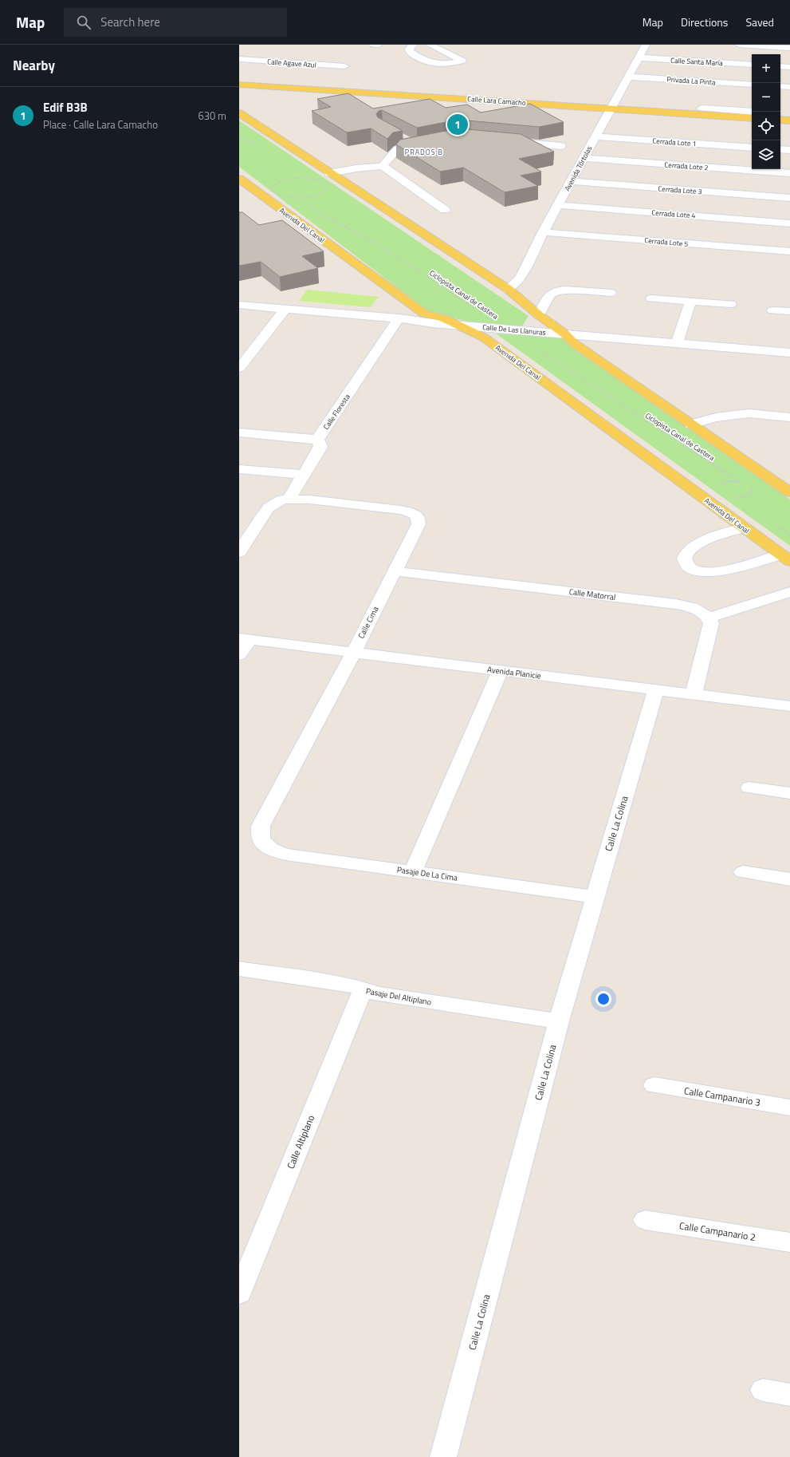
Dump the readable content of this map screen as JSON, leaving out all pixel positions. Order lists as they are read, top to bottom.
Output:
{
  "streets": {
    "main road": ["Calle Lara Camacho", "Avenida Del Canal"],
    "street": [
      "Calle Santa María",
      "Calle Agave Azul",
      "Privada La Pinta",
      "Cerrada Lote 1",
      "Cerrada Lote 2",
      "Avenida Tórtolas",
      "Cerrada Lote 3",
      "Cerrada Lote 4",
      "Cerrada Lote 5",
      "Calle De Las Llanuras",
      "Calle Floresta",
      "Calle Matorral",
      "Calle Cima",
      "Avenida Planicie",
      "Calle La Colina",
      "Pasaje De La Cima",
      "Pasaje Del Altiplano",
      "Calle Campanario 3",
      "Calle Altiplano",
      "Calle Campanario 2"
    ],
    "path": ["Ciclopista Canal de Castera"]
  },
  "crossings": [
    ["Calle Santa María", "Avenida Tórtolas"],
    ["Privada La Pinta", "Avenida Tórtolas"],
    ["Calle Lara Camacho", "Avenida Tórtolas"],
    ["Cerrada Lote 1", "Avenida Tórtolas"],
    ["Cerrada Lote 2", "Avenida Tórtolas"],
    ["Avenida Tórtolas", "Cerrada Lote 3"],
    ["Avenida Tórtolas", "Cerrada Lote 4"],
    ["Avenida Tórtolas", "Cerrada Lote 5"],
    ["Avenida Del Canal", "Calle De Las Llanuras"],
    ["Ciclopista Canal de Castera", "Calle De Las Llanuras"],
    ["Calle De Las Llanuras", "Calle Floresta"],
    ["Calle Matorral", "Calle Cima"],
    ["Calle Cima", "Avenida Planicie"],
    ["Calle Cima", "Pasaje De La Cima"],
    ["Avenida Planicie", "Calle La Colina"],
    ["Calle La Colina", "Pasaje De La Cima"],
    ["Calle La Colina", "Pasaje Del Altiplano"],
    ["Pasaje Del Altiplano", "Calle Altiplano"]
  ],
  "districts": ["PRADOS B"],
  "page": {
    "header": "Map",
    "search": "Search here",
    "nav": ["Map", "Directions", "Saved"],
    "heading": "Nearby",
    "map_buttons": ["+", "−"],
    "list": [
      {
        "mark": "1",
        "name": "Edif B3B",
        "note": "Place · Calle Lara Camacho",
        "value": "630 m"
      }
    ],
    "pins": "1"
  }
}
